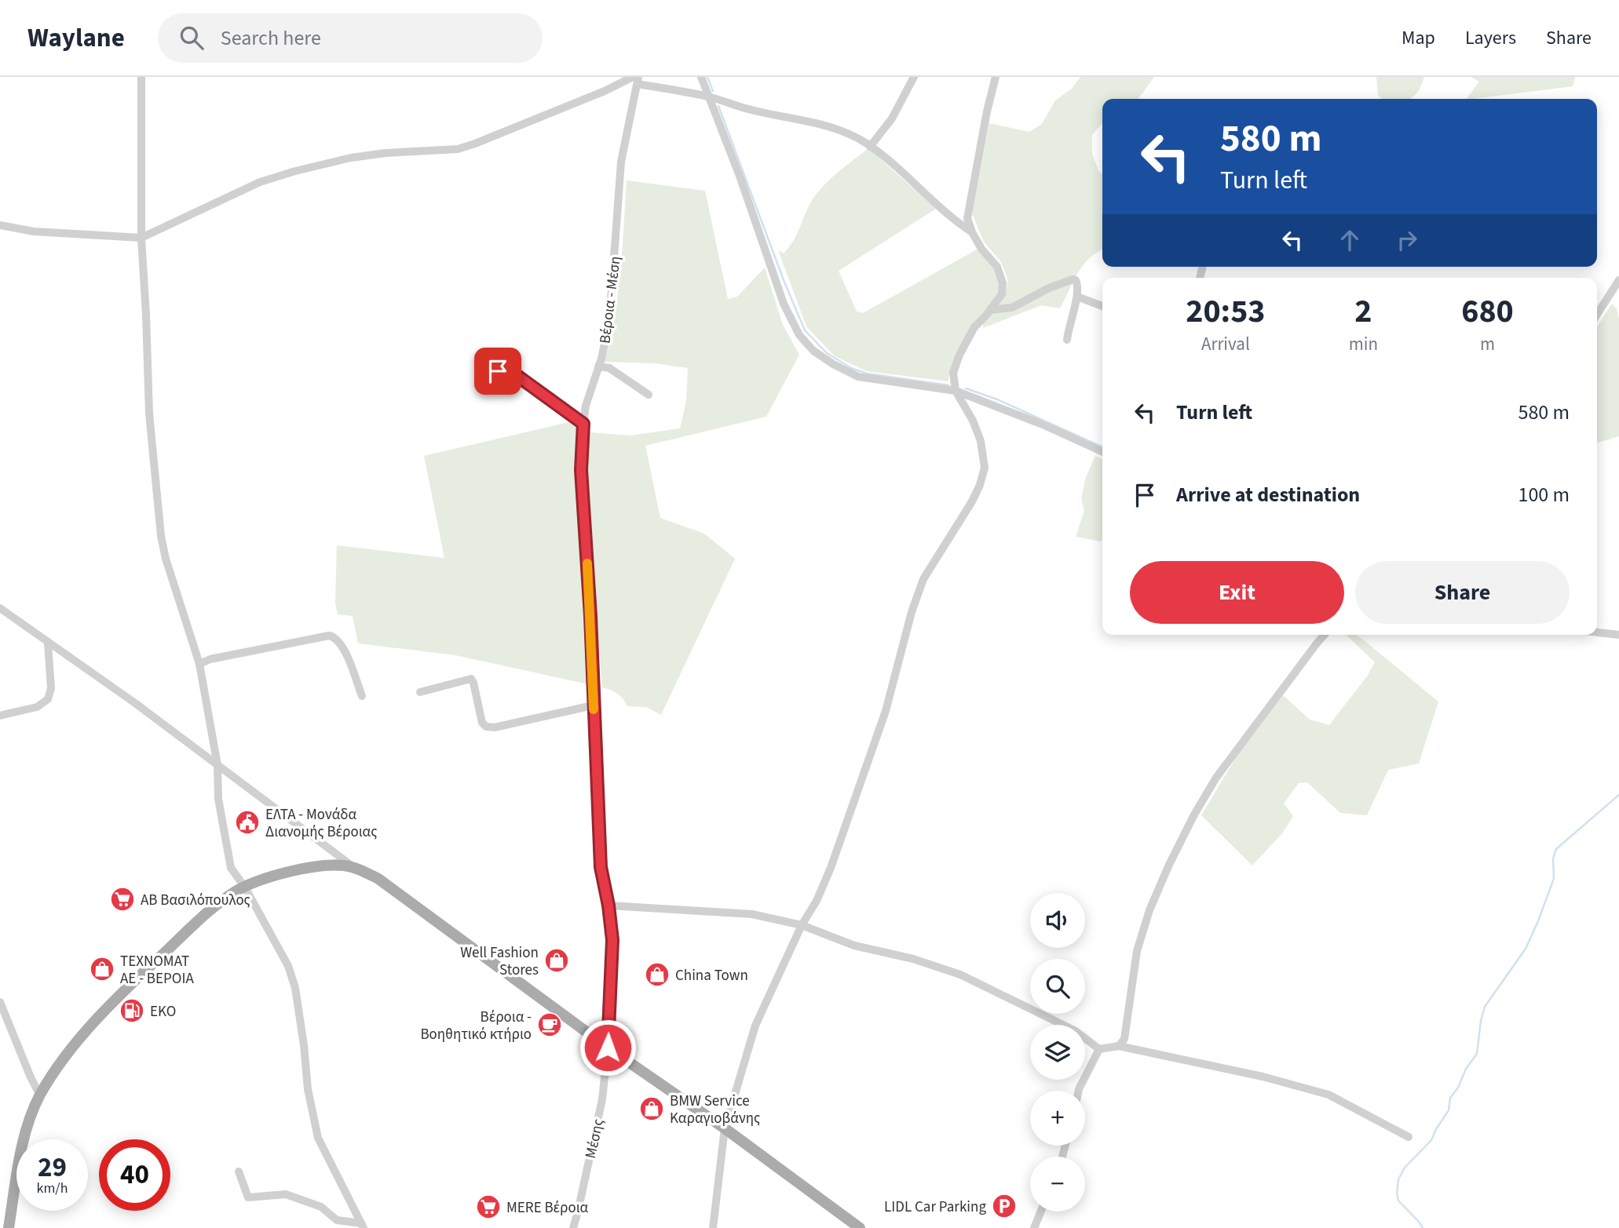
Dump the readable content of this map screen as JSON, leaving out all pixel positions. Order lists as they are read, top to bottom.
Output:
{
  "streets": {
    "street": ["Βέροια - Μέση", "Μέσης"]
  },
  "crossings": [
    ["Βέροια - Μέση", "Μέσης"]
  ],
  "places": {
    "public building": ["ΕΛΤΑ - Μονάδα Διανομής Βέροιας"],
    "supermarket": ["ΑΒ Βασιλόπουλος", "MERE Βέροια"],
    "shop": [
      "Well Fashion Stores",
      "ΤΕΧΝΟΜΑΤ ΑΕ - ΒΕΡΟΙΑ",
      "China Town",
      "BMW Service Καραγιοβάνης"
    ],
    "fuel station": ["EKO"],
    "cafe": ["Βέροια - Βοηθητικό κτήριο"],
    "parking": ["LIDL Car Parking"]
  },
  "page": {
    "header": "Waylane",
    "search": "Search here",
    "nav": ["Map", "Layers", "Share"],
    "turn": ["580 m", "Turn left"],
    "eta": [
      "20:53",
      "Arrival",
      "2",
      "min",
      "680",
      "m"
    ],
    "list": [
      {
        "name": "Turn left",
        "value": "580 m"
      },
      {
        "name": "Arrive at destination",
        "value": "100 m"
      }
    ],
    "buttons": ["Exit", "Share"],
    "map_buttons": ["+", "−"],
    "speed": "29 km/h",
    "limit": "40"
  }
}
